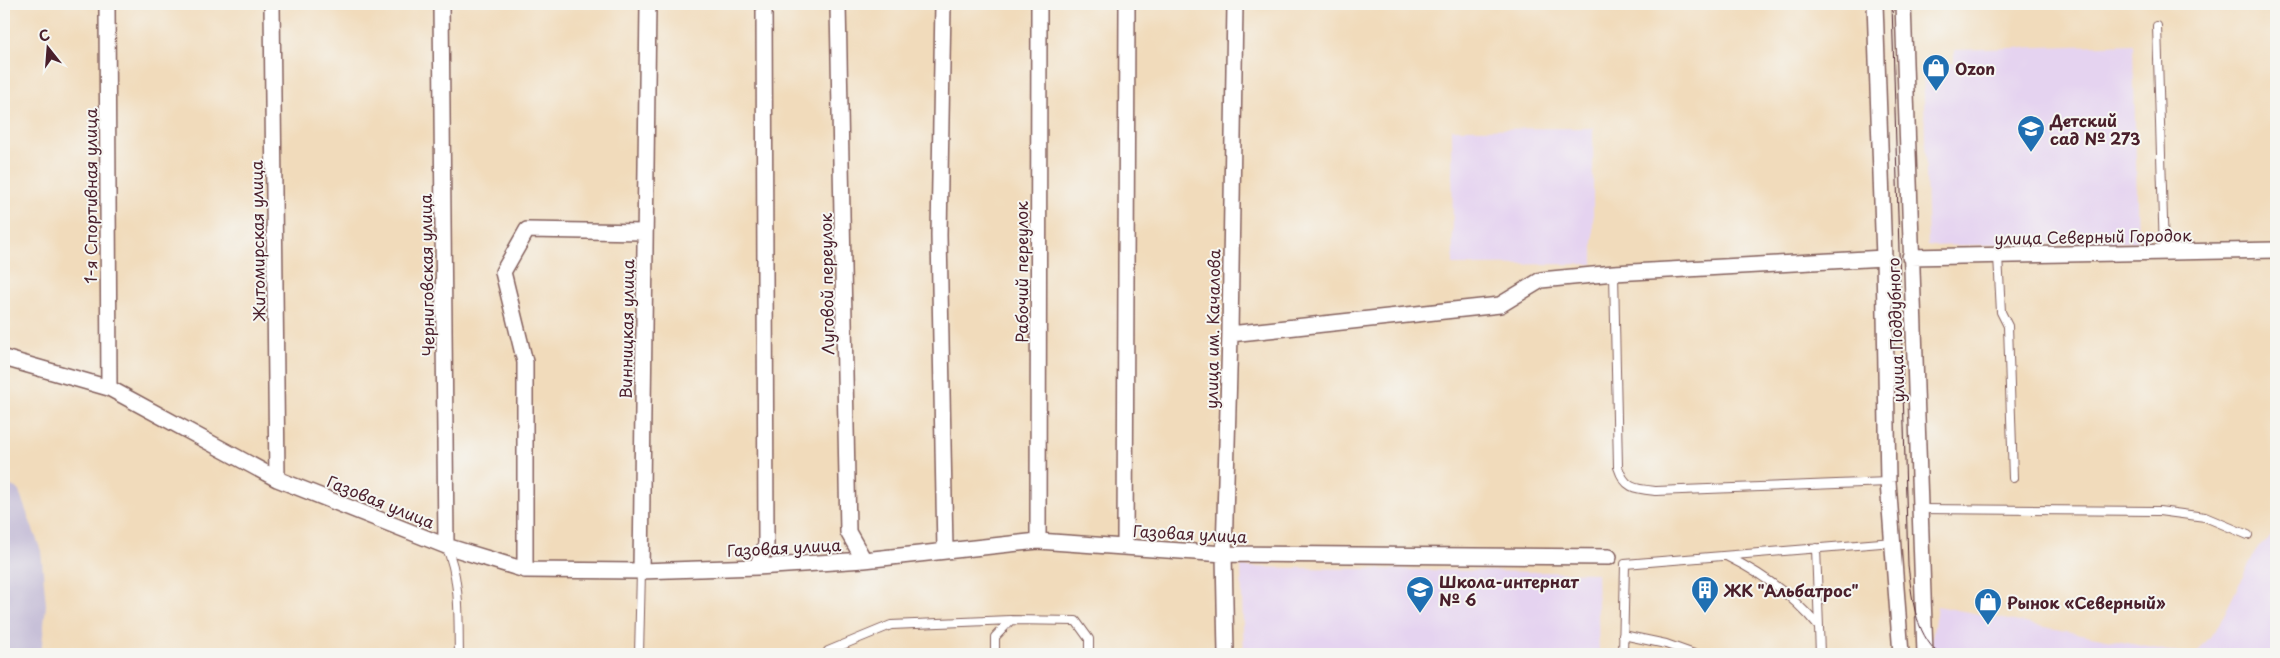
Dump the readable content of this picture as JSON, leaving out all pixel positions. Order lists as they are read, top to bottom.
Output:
{
  "streets": {
    "street": [
      "1-я Спортивная улица",
      "улица Северный Городок",
      "Житомирская улица",
      "Рабочий переулок",
      "Черниговская улица",
      "Луговой переулок",
      "Винницкая улица",
      "улица им. Качалова",
      "улица Поддубного",
      "Газовая улица"
    ]
  },
  "crossings": [
    ["1-я Спортивная улица", "Газовая улица"],
    ["улица Северный Городок", "улица Поддубного"],
    ["Житомирская улица", "Газовая улица"],
    ["Рабочий переулок", "Газовая улица"],
    ["Черниговская улица", "Газовая улица"],
    ["Луговой переулок", "Газовая улица"],
    ["Винницкая улица", "Газовая улица"],
    ["улица им. Качалова", "Газовая улица"]
  ],
  "places": {
    "shop": ["Ozon", "Рынок «Северный»"],
    "school or university": ["Детский сад № 273", "Школа-интернат № 6"],
    "building": ["ЖК \"Альбатрос\""]
  },
  "north": "top"
}
